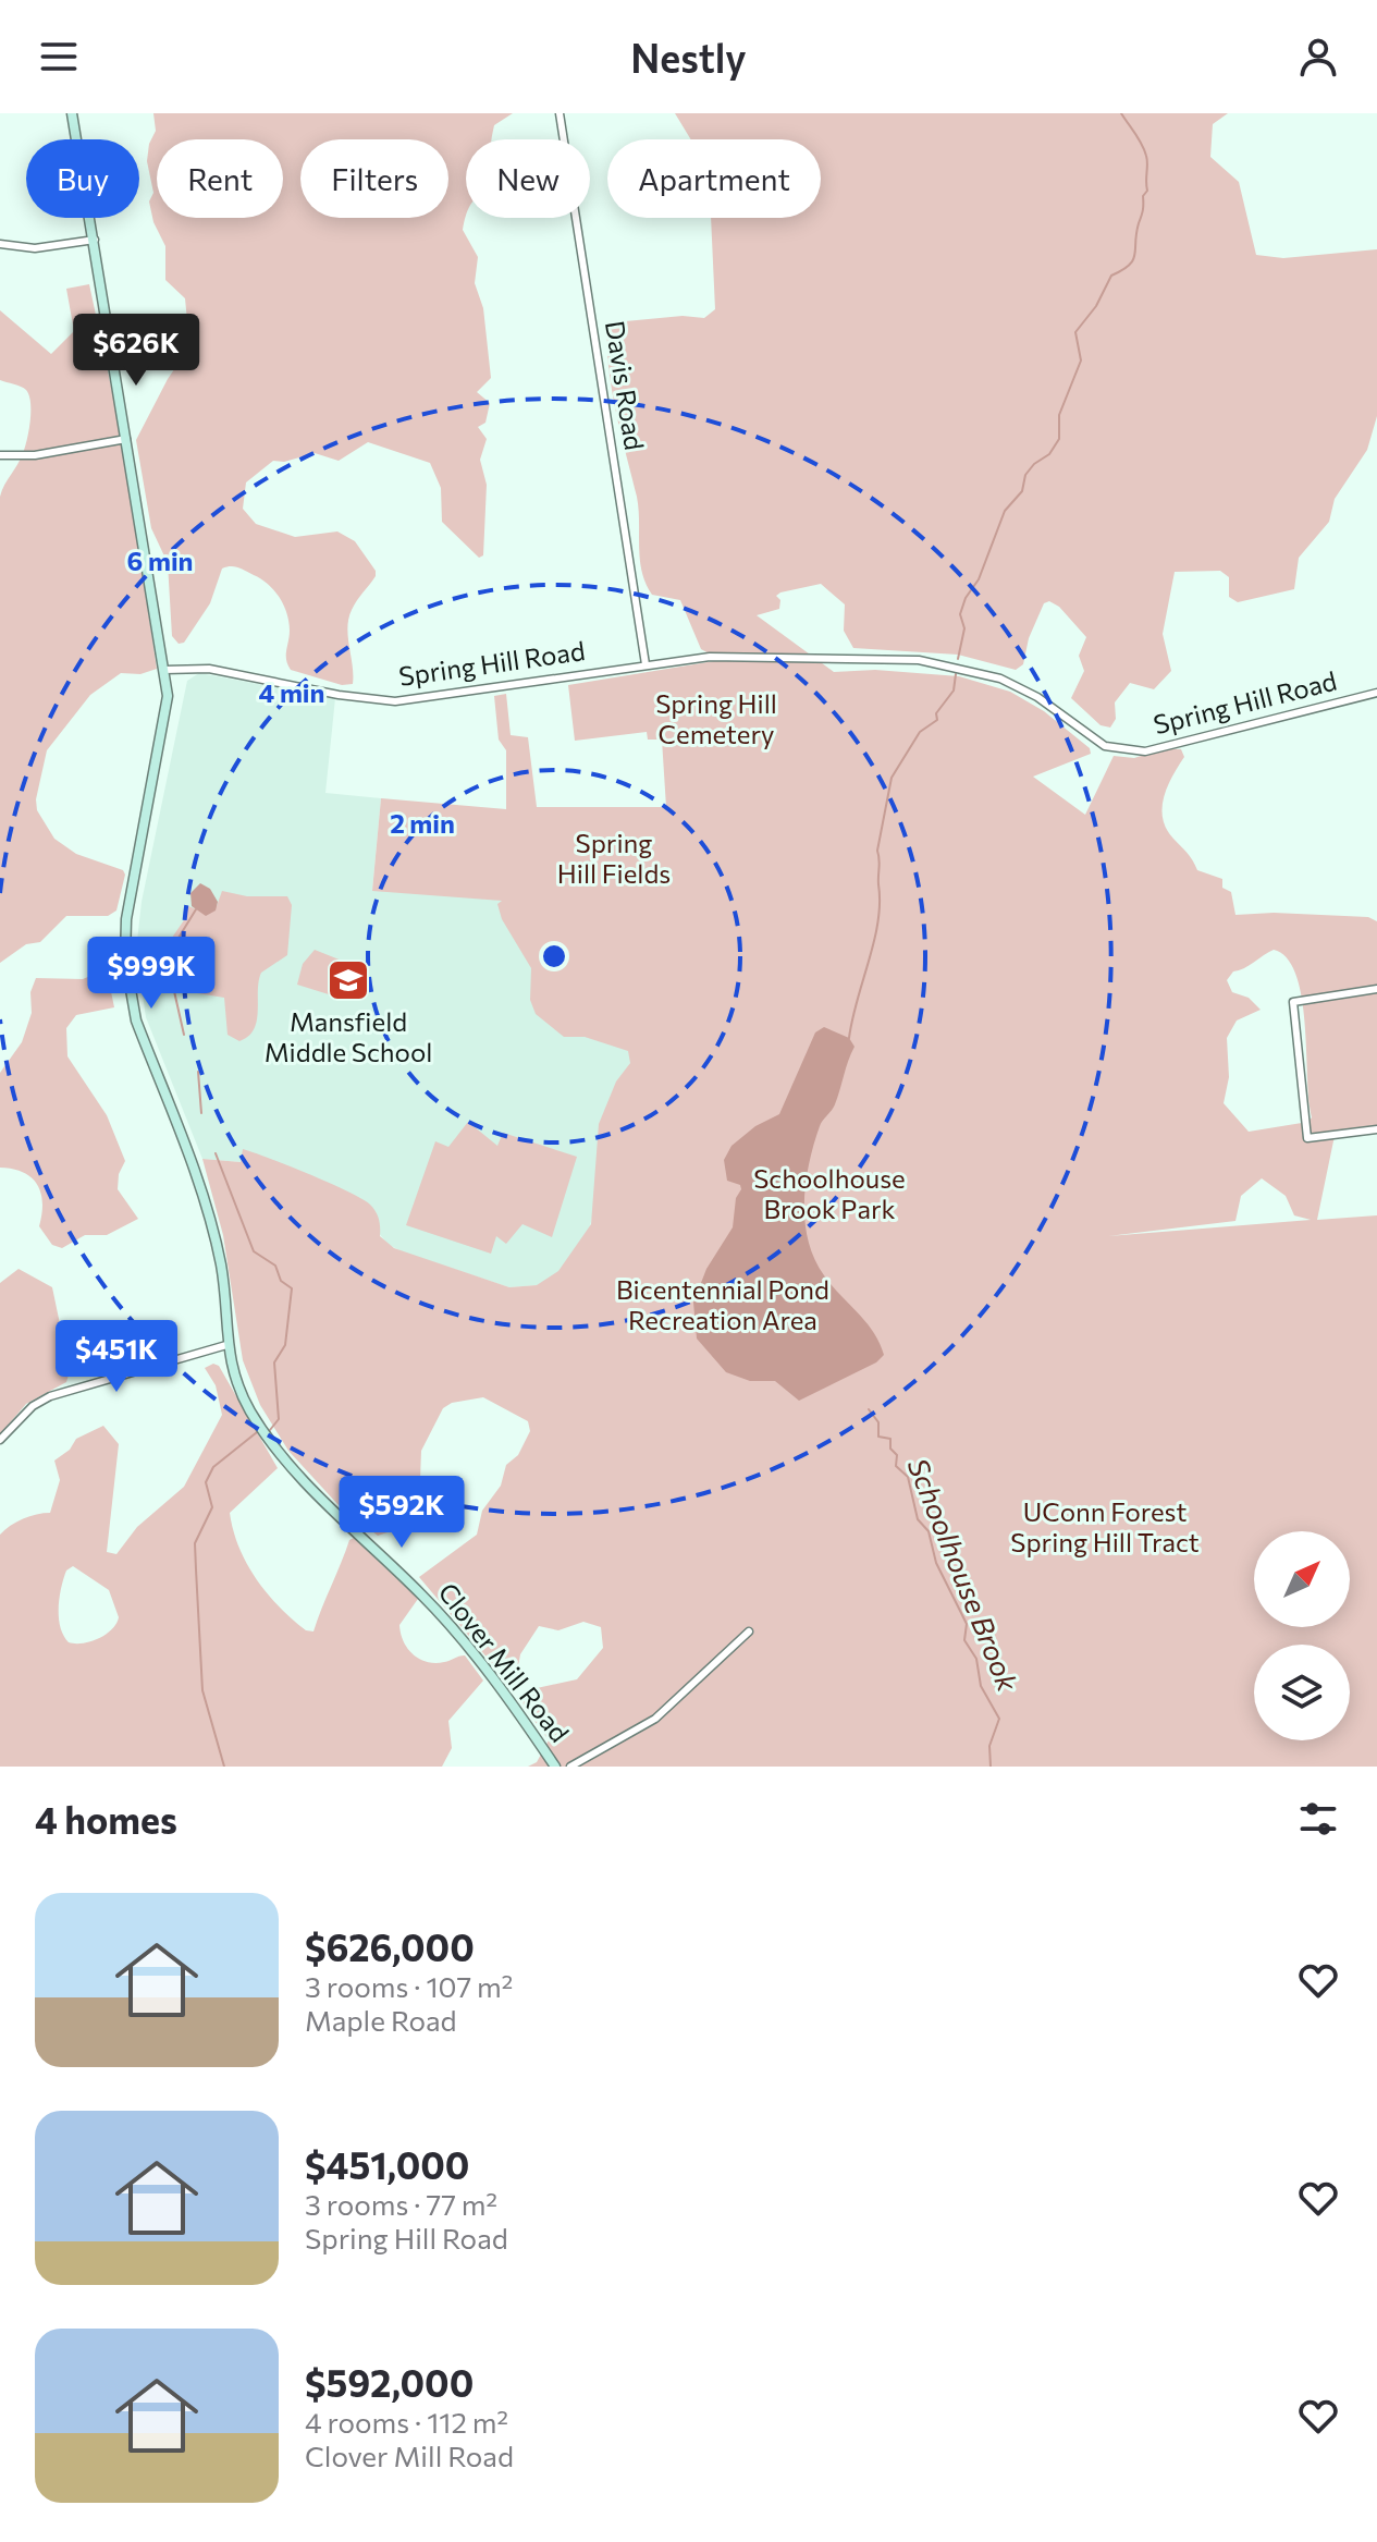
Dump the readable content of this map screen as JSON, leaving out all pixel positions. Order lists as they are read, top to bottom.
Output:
{
  "streets": {
    "street": ["Davis Road", "Spring Hill Road", "Clover Mill Road"]
  },
  "crossings": [
    ["Davis Road", "Spring Hill Road"]
  ],
  "water": ["Schoolhouse Brook"],
  "parks": [
    "Spring Hill Cemetery",
    "Spring Hill Fields",
    "Schoolhouse Brook Park",
    "Bicentennial Pond Recreation Area",
    "UConn Forest Spring Hill Tract"
  ],
  "places": {
    "school or university": ["Mansfield Middle School"]
  },
  "north": "top right",
  "page": {
    "header": "Nestly",
    "chip": [
      "Buy",
      "Rent",
      "Filters",
      "New",
      "Apartment"
    ],
    "price": [
      "$626K",
      "$999K",
      "$451K",
      "$592K"
    ],
    "heading": "4 homes",
    "list": [
      {
        "name": "$626,000",
        "note": "3 rooms · 107 m² · Maple Road"
      },
      {
        "name": "$451,000",
        "note": "3 rooms · 77 m² · Spring Hill Road"
      },
      {
        "name": "$592,000",
        "note": "4 rooms · 112 m² · Clover Mill Road"
      }
    ]
  },
  "rings": ["6 min", "4 min", "2 min"]
}
